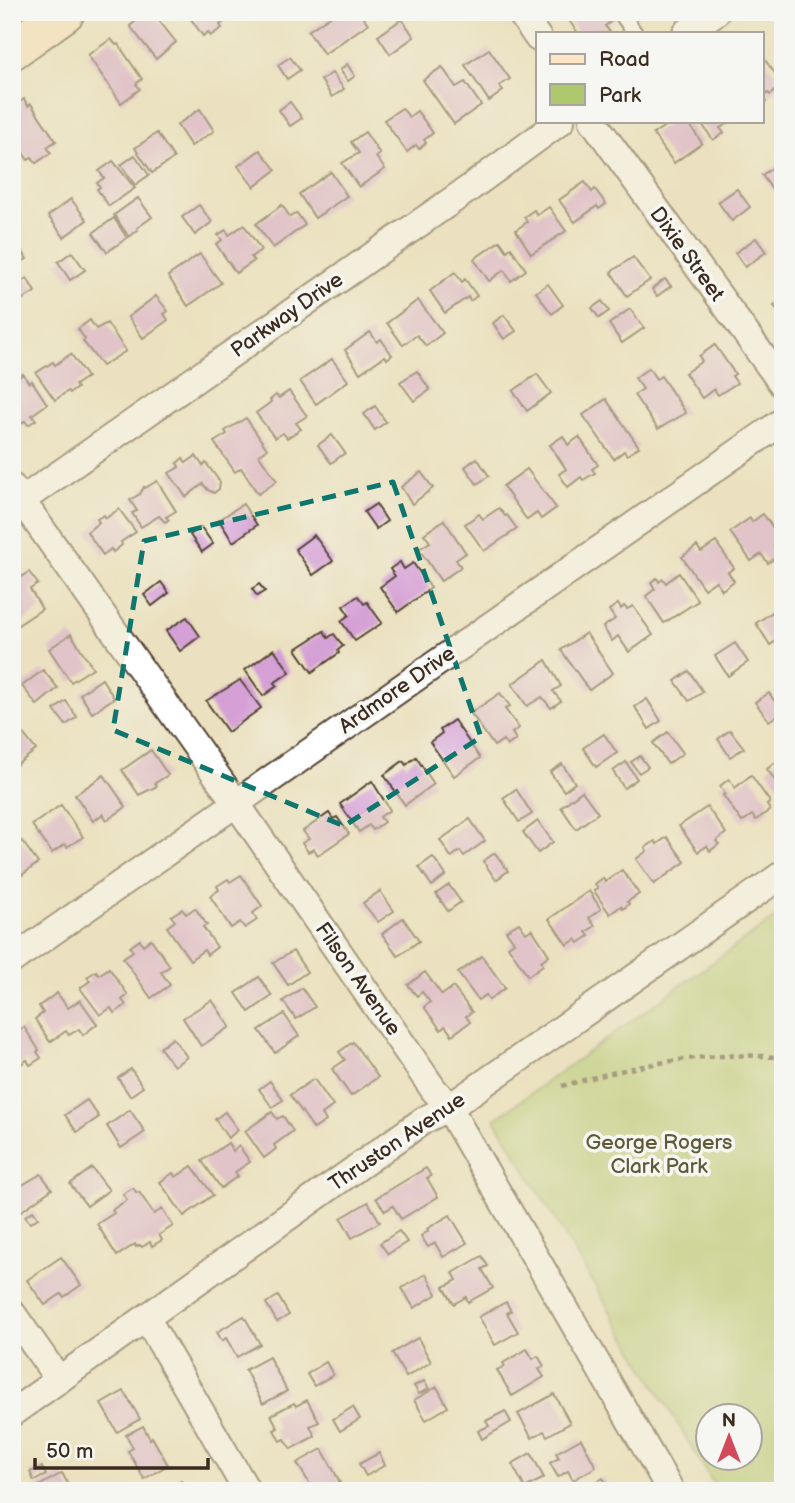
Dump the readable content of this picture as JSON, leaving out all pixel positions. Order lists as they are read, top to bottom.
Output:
{
  "streets": {
    "street": [
      "Dixie Street",
      "Parkway Drive",
      "Ardmore Drive",
      "Filson Avenue",
      "Thruston Avenue"
    ]
  },
  "crossings": [
    ["Parkway Drive", "Filson Avenue"],
    ["Ardmore Drive", "Filson Avenue"],
    ["Filson Avenue", "Thruston Avenue"]
  ],
  "parks": ["George Rogers Clark Park"],
  "legend": ["Road", "Park"],
  "scale_bar": "50 m",
  "north": "top"
}
